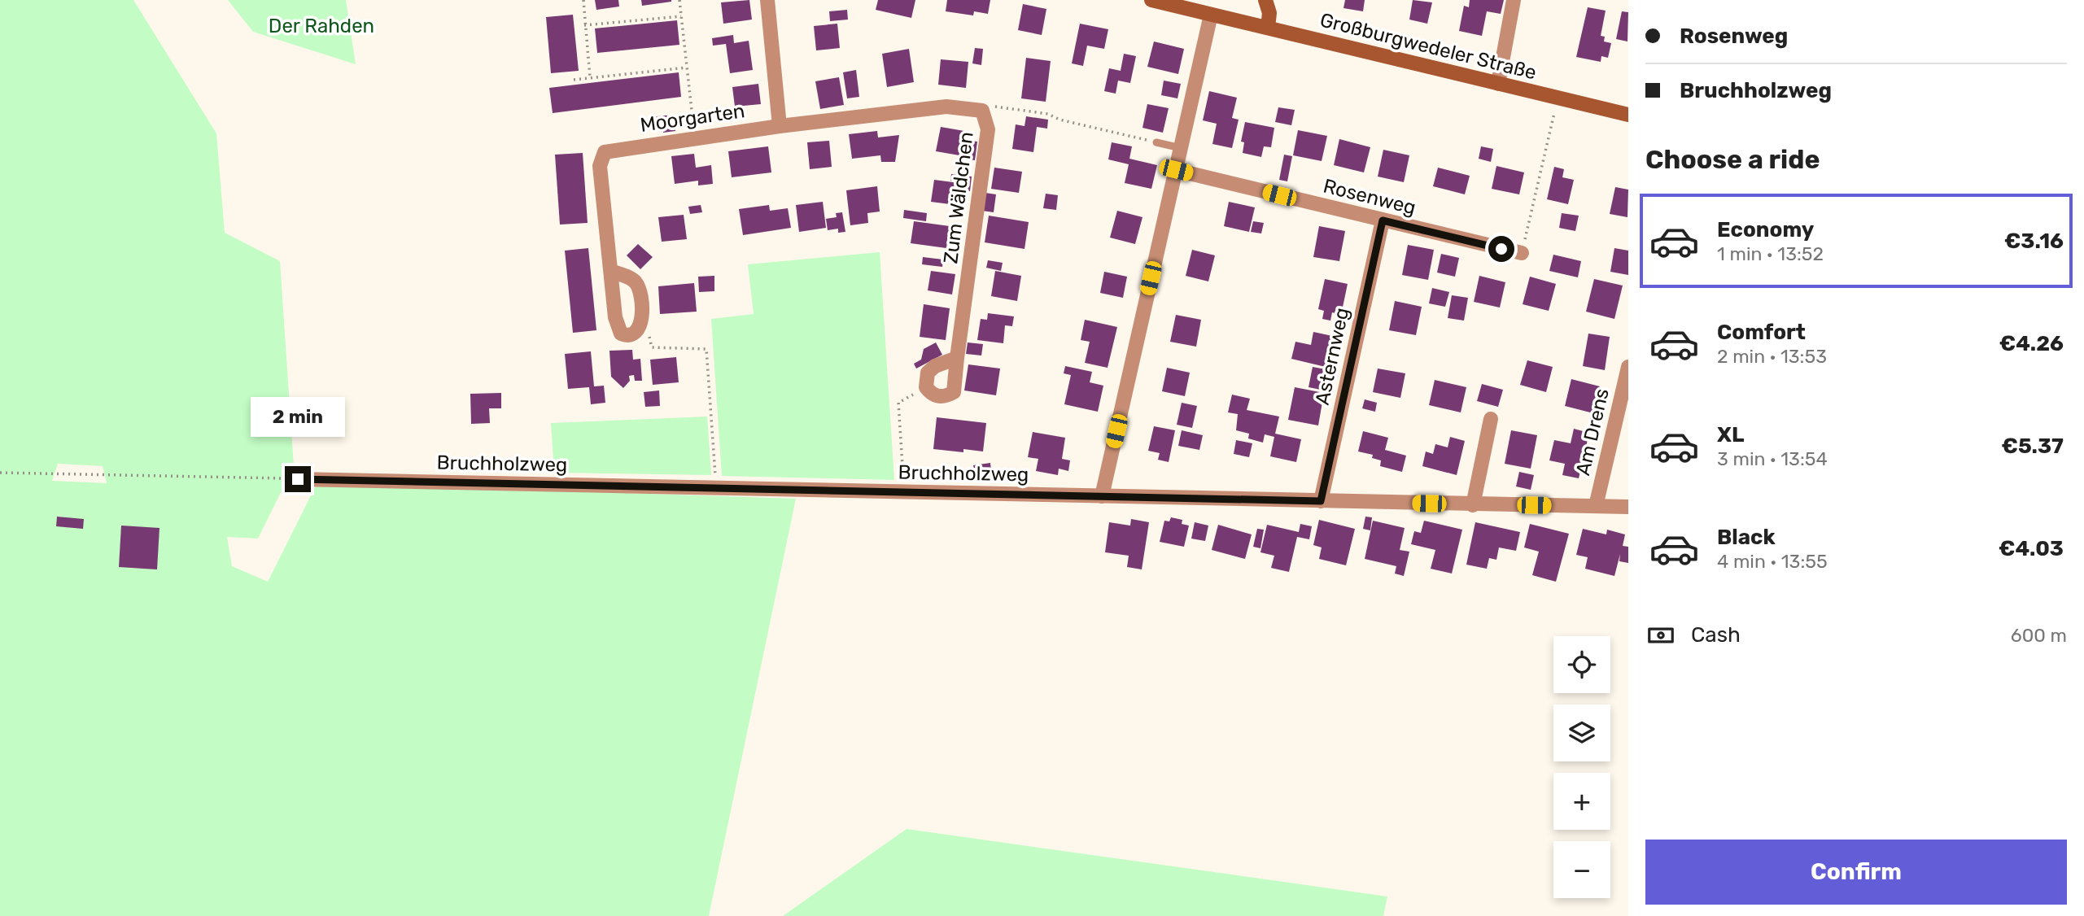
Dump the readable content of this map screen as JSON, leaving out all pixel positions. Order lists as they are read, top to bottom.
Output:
{
  "streets": {
    "street": [
      "Großburgwedeler Straße",
      "Moorgarten",
      "Rosenweg",
      "Zum Wäldchen",
      "Asternweg",
      "Am Drens",
      "Bruchholzweg"
    ]
  },
  "crossings": [
    ["Moorgarten", "Zum Wäldchen"],
    ["Rosenweg", "Asternweg"],
    ["Asternweg", "Bruchholzweg"],
    ["Am Drens", "Bruchholzweg"]
  ],
  "parks": ["Der Rahden"],
  "page": {
    "banner": ["Rosenweg", "Bruchholzweg"],
    "heading": "Choose a ride",
    "list": [
      {
        "name": "Economy",
        "note": "1 min · 13:52",
        "value": "€3.16"
      },
      {
        "name": "Comfort",
        "note": "2 min · 13:53",
        "value": "€4.26"
      },
      {
        "name": "XL",
        "note": "3 min · 13:54",
        "value": "€5.37"
      },
      {
        "name": "Black",
        "note": "4 min · 13:55",
        "value": "€4.03"
      }
    ],
    "bubble": "2 min",
    "pay": ["Cash", "600 m"],
    "map_buttons": ["+", "−"],
    "buttons": "Confirm"
  }
}
